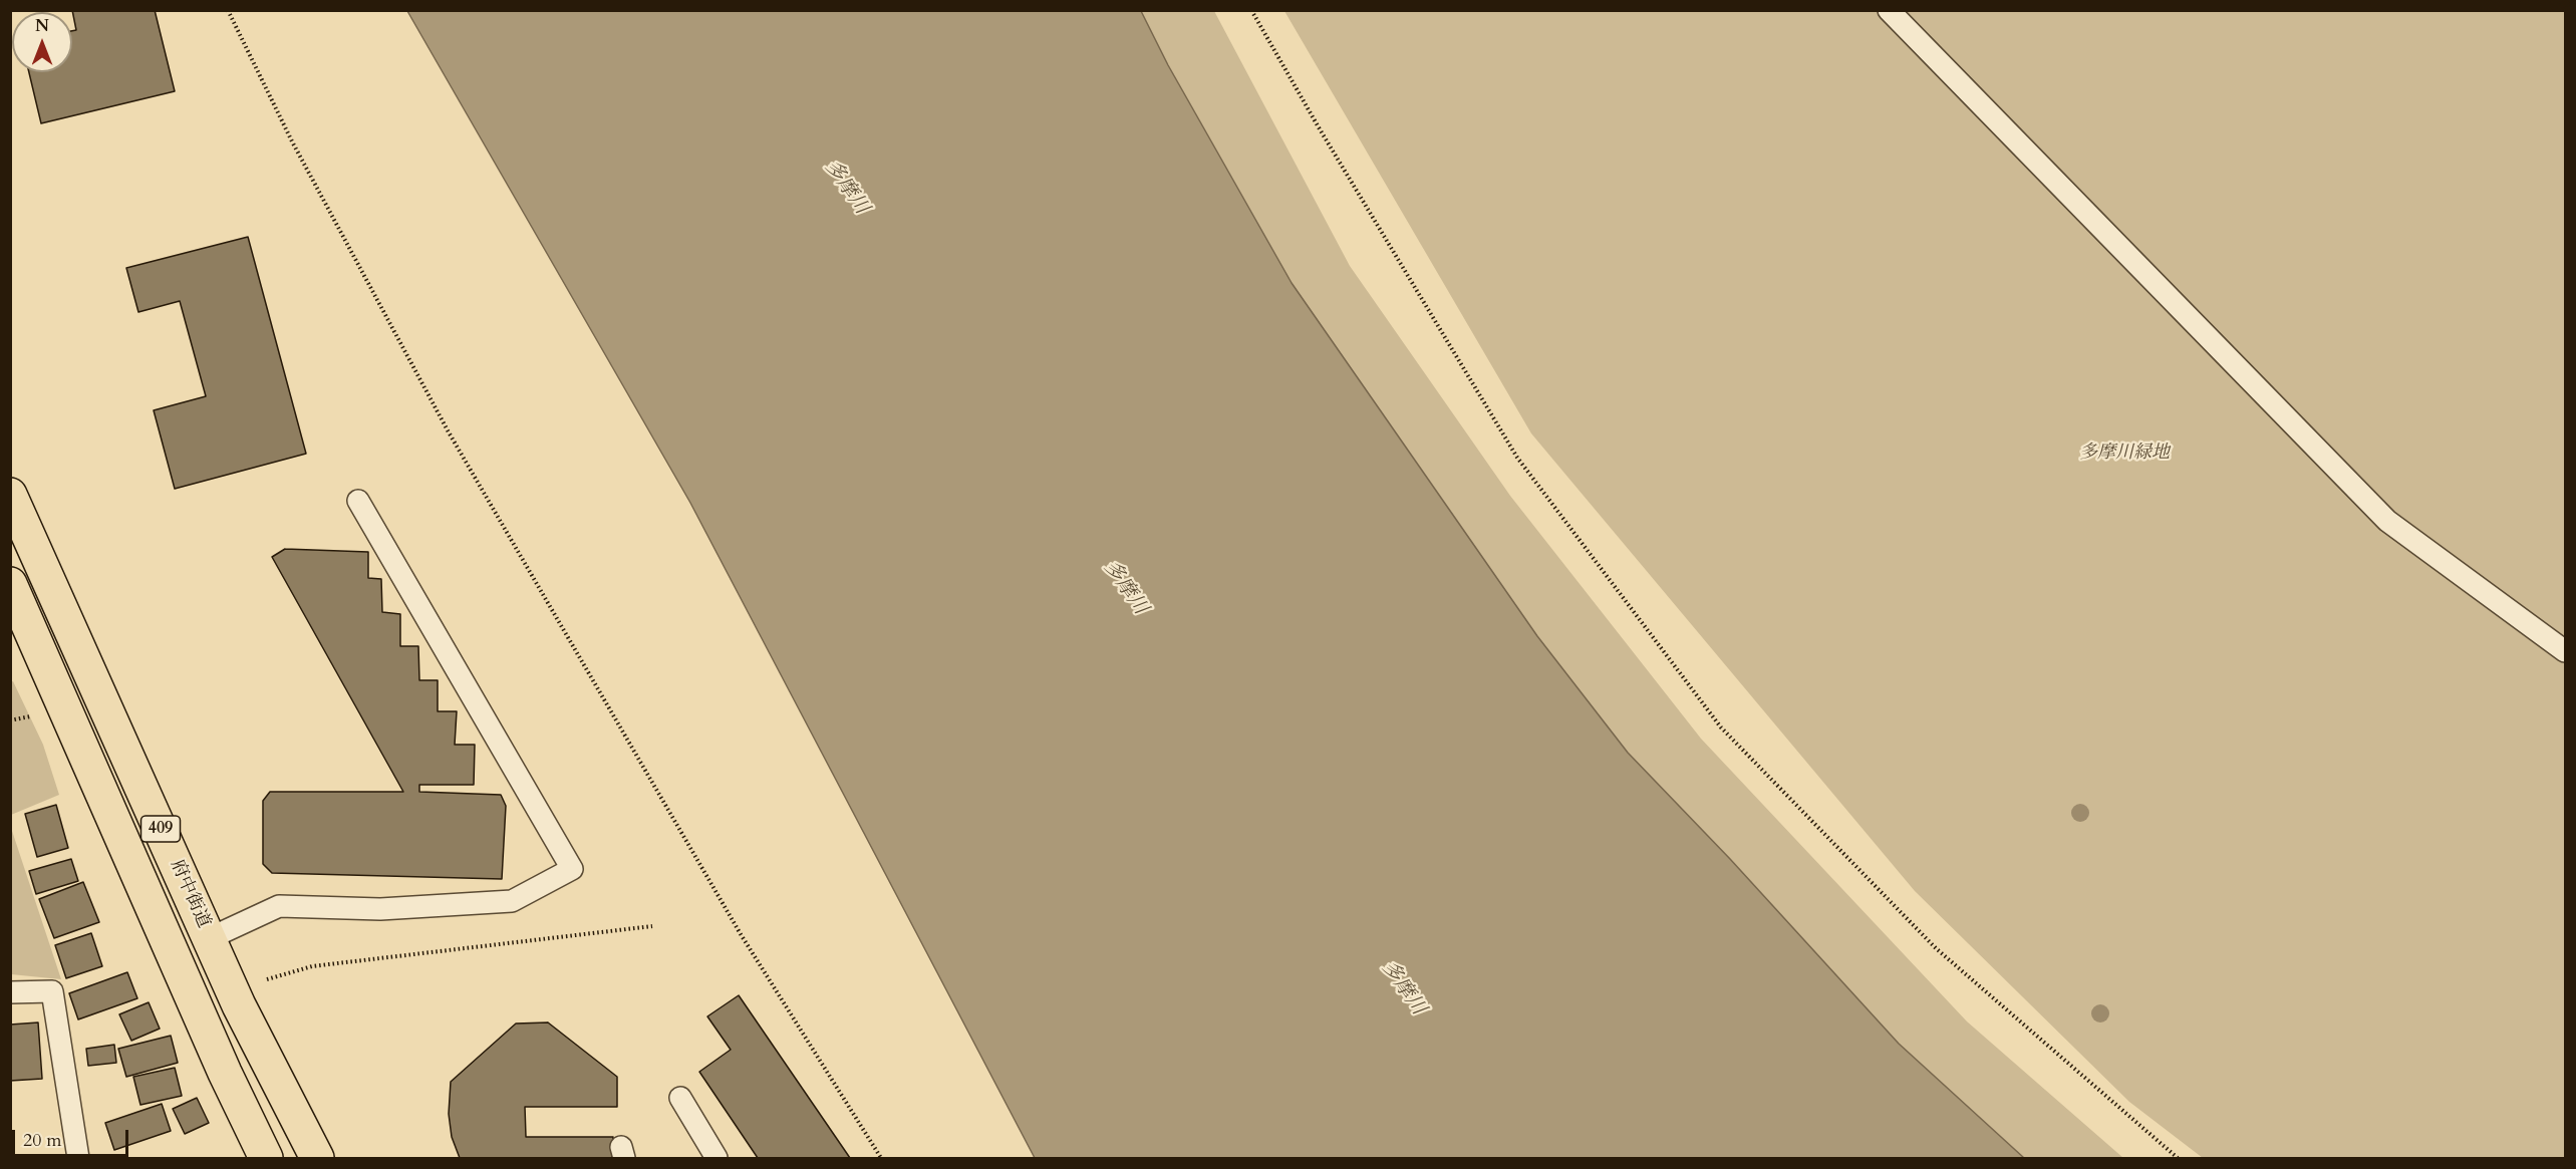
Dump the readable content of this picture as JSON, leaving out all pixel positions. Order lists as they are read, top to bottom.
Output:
{
  "streets": {
    "highway": ["409", "府中街道"]
  },
  "water": ["多摩川"],
  "parks": ["多摩川緑地"],
  "scale_bar": "20 m",
  "north": "top"
}
